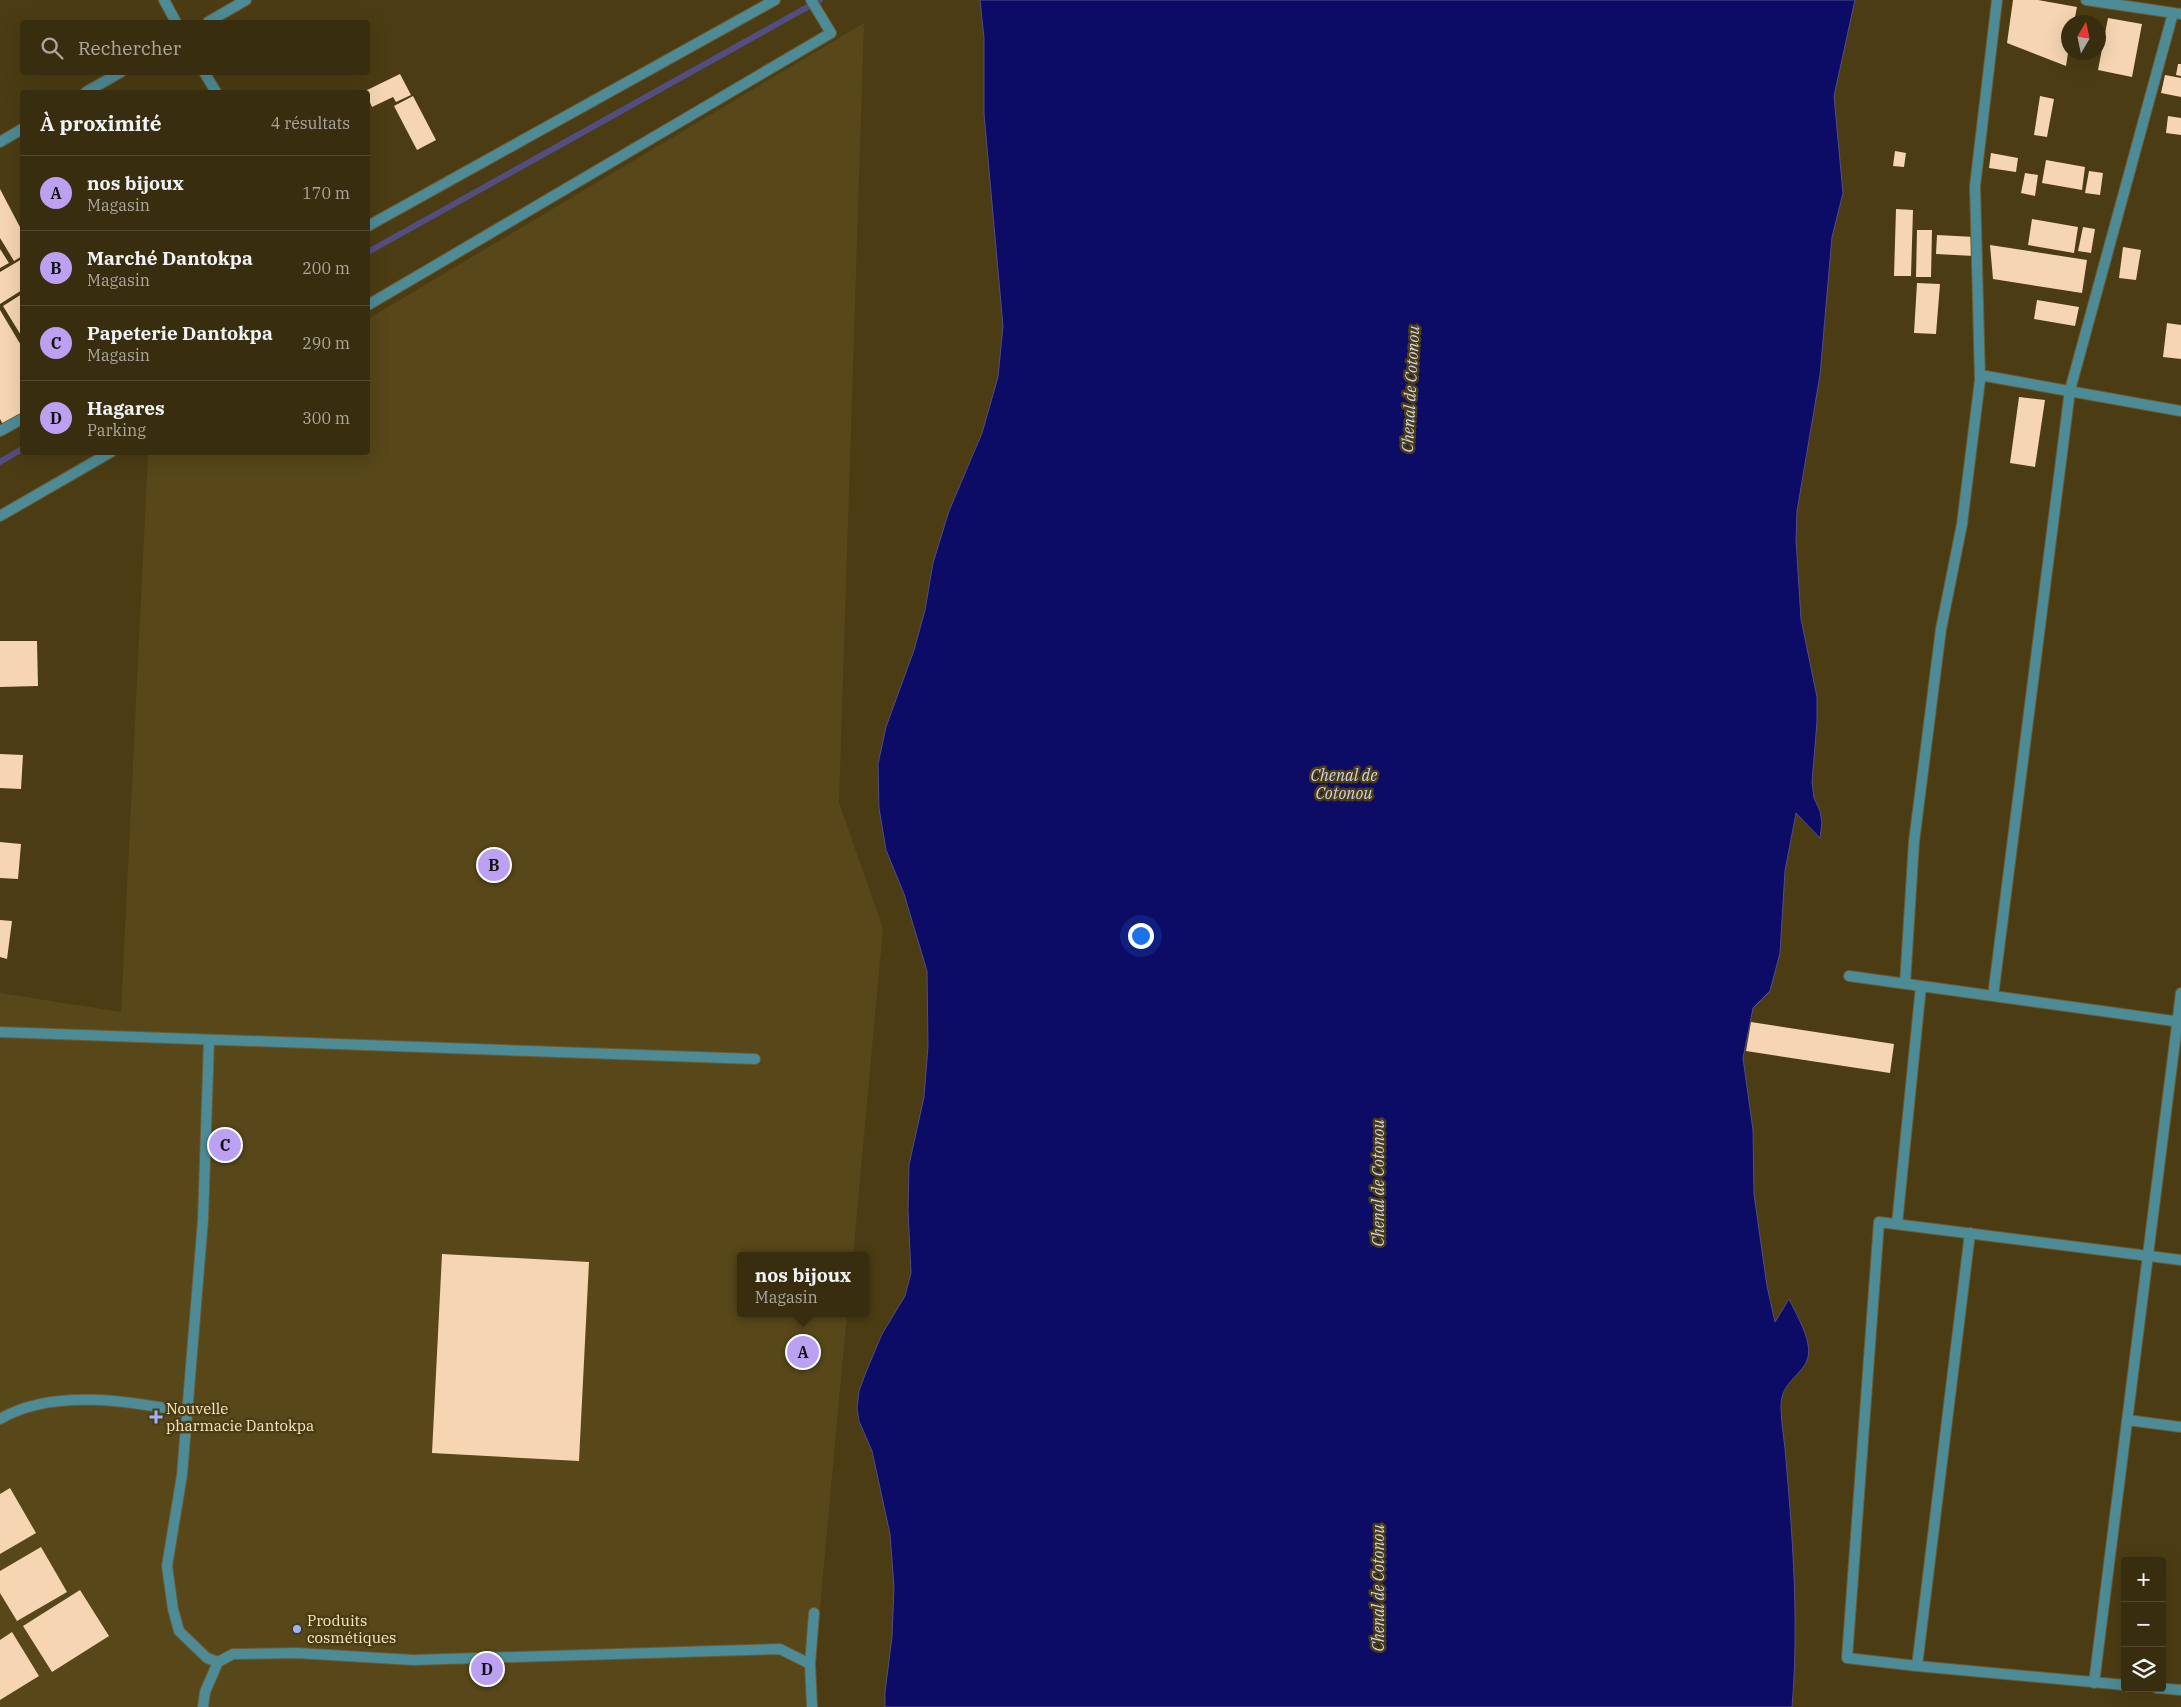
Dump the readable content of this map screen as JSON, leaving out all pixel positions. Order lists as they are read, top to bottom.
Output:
{
  "water": ["Chenal de Cotonou"],
  "places": {
    "health": ["Nouvelle pharmacie Dantokpa"],
    "other": ["Produits cosmétiques"]
  },
  "north": "top",
  "page": {
    "search": "Rechercher",
    "heading": ["À proximité", "4 résultats"],
    "list": [
      {
        "mark": "A",
        "name": "nos bijoux",
        "note": "Magasin",
        "value": "170 m"
      },
      {
        "mark": "B",
        "name": "Marché Dantokpa",
        "note": "Magasin",
        "value": "200 m"
      },
      {
        "mark": "C",
        "name": "Papeterie Dantokpa",
        "note": "Magasin",
        "value": "290 m"
      },
      {
        "mark": "D",
        "name": "Hagares",
        "note": "Parking",
        "value": "300 m"
      }
    ],
    "pins": [
      "B",
      "C",
      "A",
      "D"
    ],
    "popup": ["nos bijoux", "Magasin"],
    "map_buttons": ["+", "−"]
  }
}
